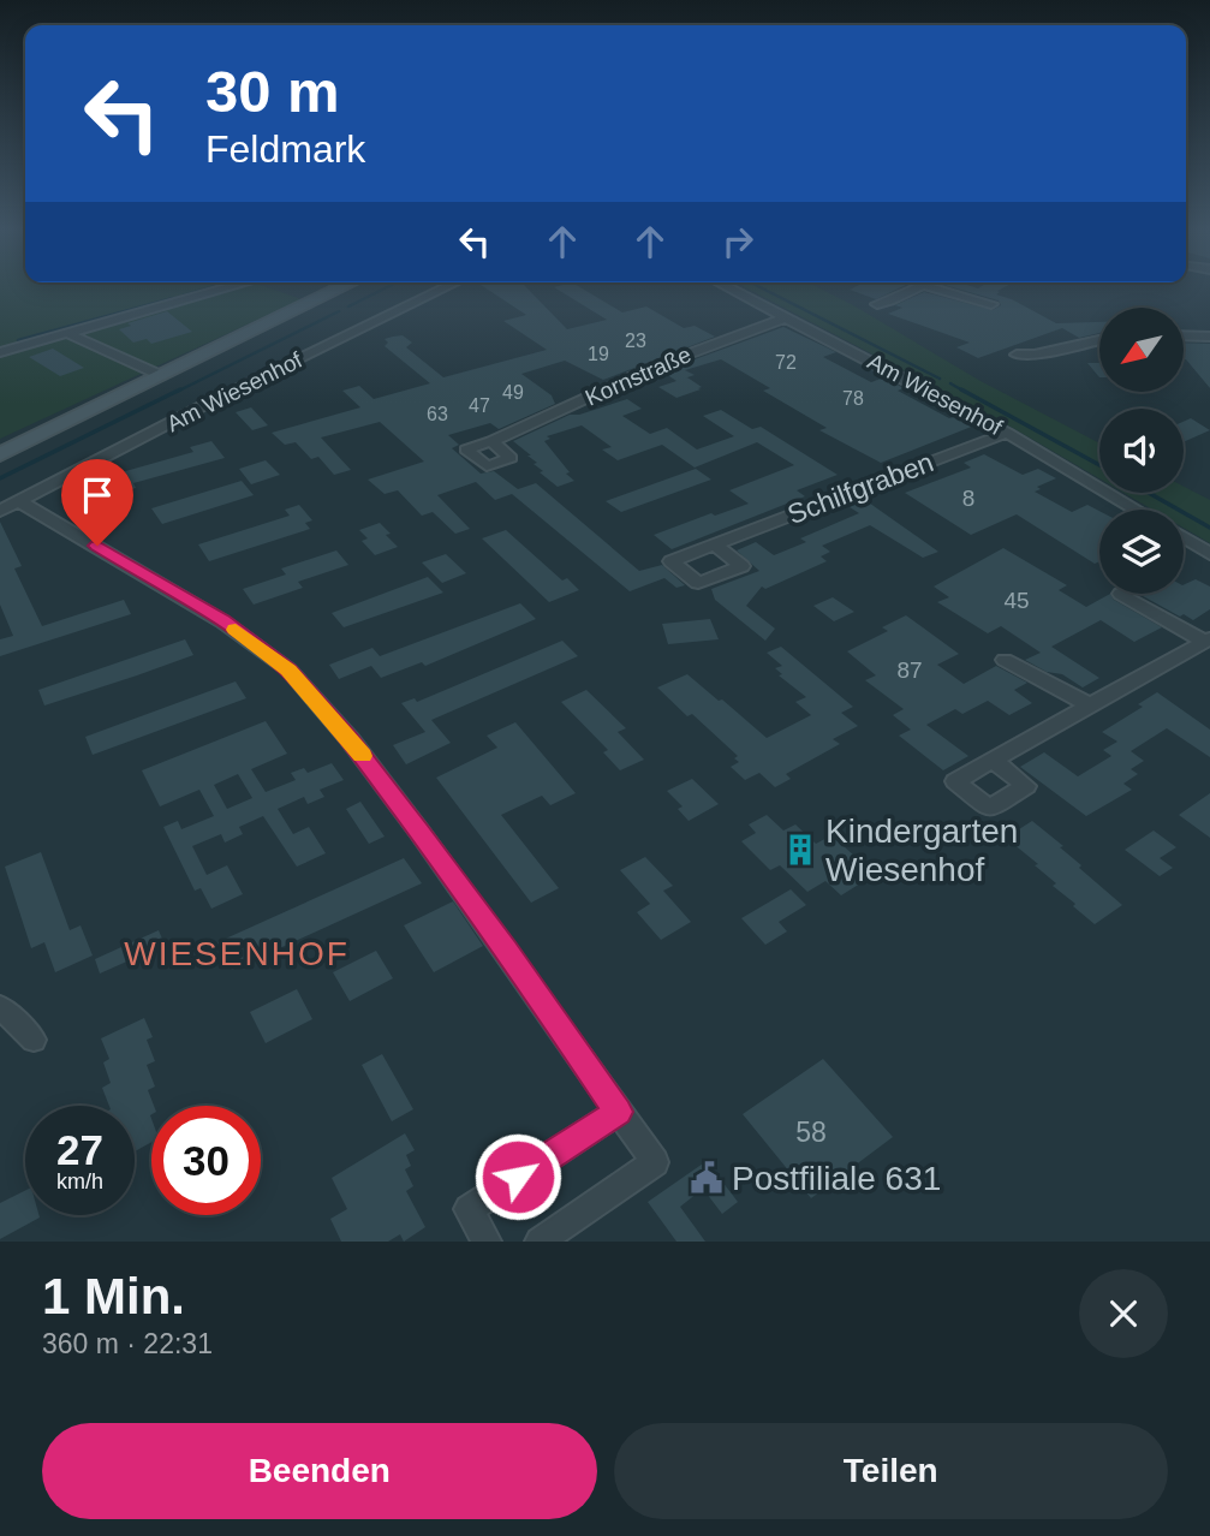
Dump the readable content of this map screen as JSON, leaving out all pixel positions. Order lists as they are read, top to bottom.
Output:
{
  "streets": {
    "street": ["Kornstraße", "Am Wiesenhof", "Schilfgraben"]
  },
  "crossings": [
    ["Kornstraße", "Am Wiesenhof"],
    ["Am Wiesenhof", "Schilfgraben"]
  ],
  "districts": ["WIESENHOF"],
  "places": {
    "building": ["Kindergarten Wiesenhof"],
    "public building": ["Postfiliale 631"]
  },
  "house_numbers": [
    "23",
    "19",
    "72",
    "49",
    "78",
    "47",
    "63",
    "8",
    "45",
    "87",
    "58"
  ],
  "north": "bottom left",
  "page": {
    "turn": ["30 m", "Feldmark"],
    "speed": "27 km/h",
    "limit": "30",
    "heading": ["1 Min.", "360 m · 22:31"],
    "buttons": ["Beenden", "Teilen"]
  }
}
